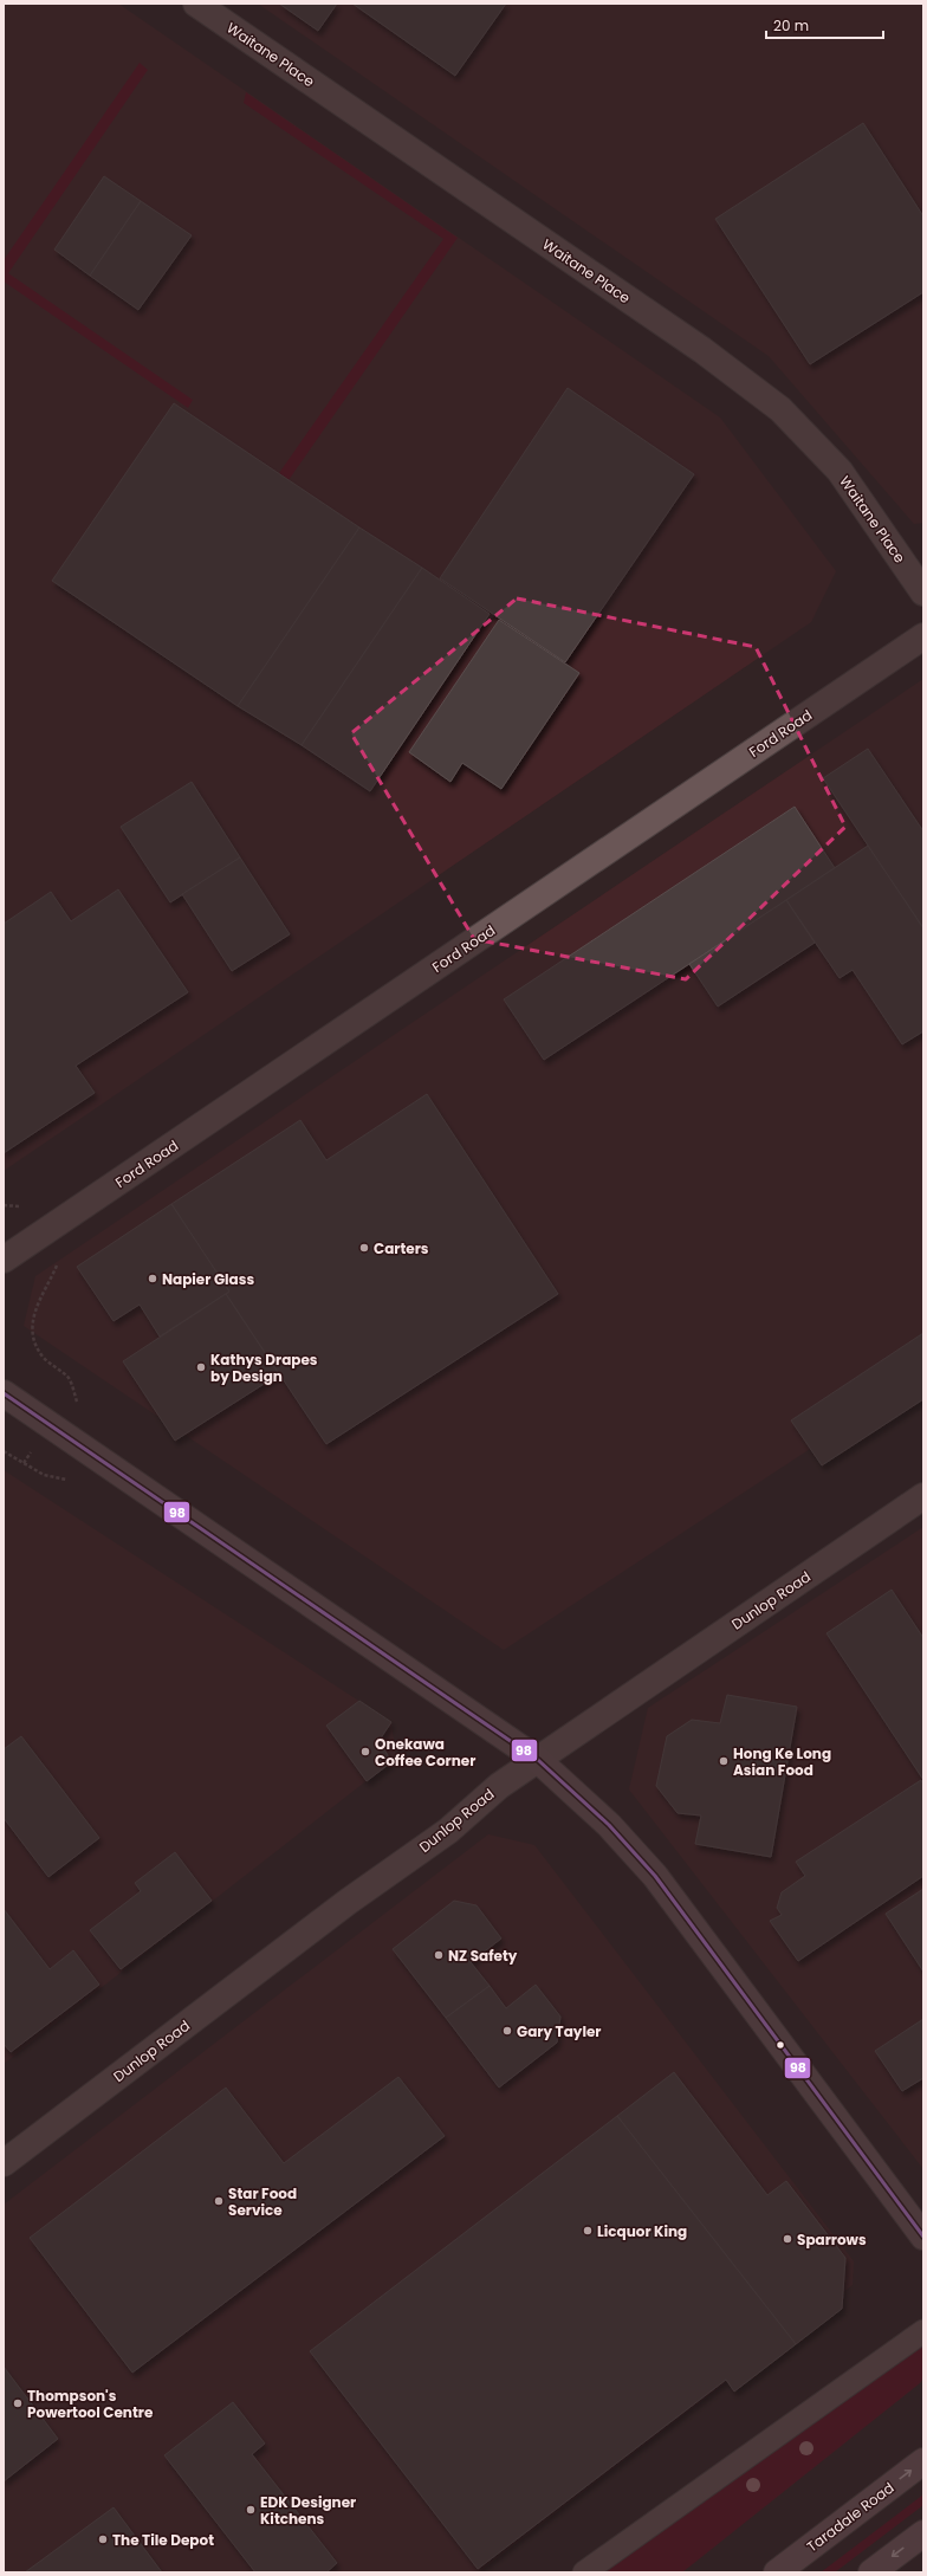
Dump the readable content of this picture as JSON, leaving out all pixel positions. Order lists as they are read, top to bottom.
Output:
{
  "streets": {
    "highway": ["Taradale Road"],
    "street": ["Waitane Place", "Ford Road", "Dunlop Road"]
  },
  "places": [
    "Carters",
    "Napier Glass",
    "Kathys Drapes by Design",
    "Onekawa Coffee Corner",
    "Hong Ke Long Asian Food",
    "NZ Safety",
    "Gary Tayler",
    "Star Food Service",
    "Licquor King",
    "Sparrows",
    "Thompson's Powertool Centre",
    "EDK Designer Kitchens",
    "The Tile Depot"
  ],
  "lines": ["transit line 98"],
  "scale_bar": "20 m"
}
